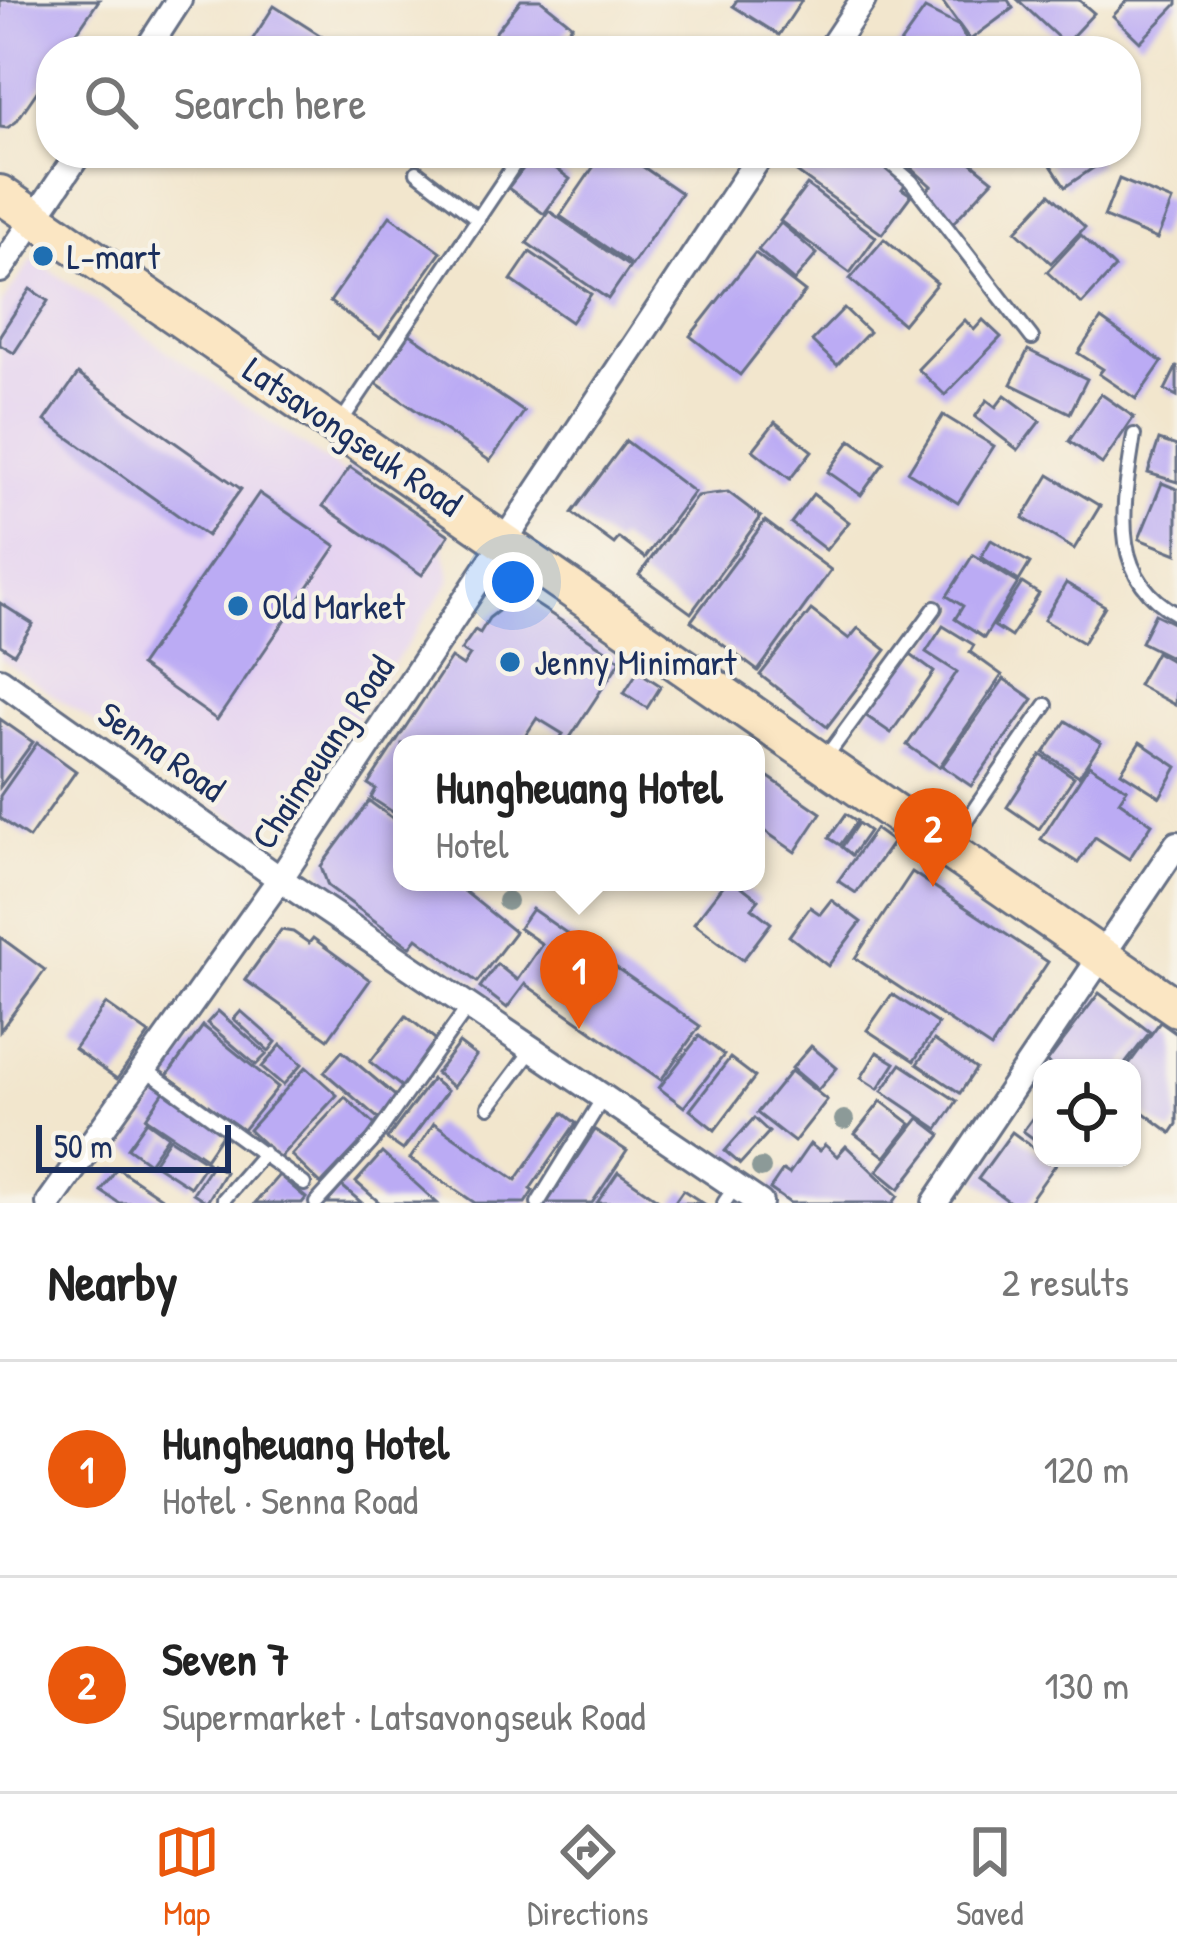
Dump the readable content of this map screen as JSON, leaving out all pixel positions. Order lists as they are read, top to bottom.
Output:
{
  "streets": {
    "street": ["Latsavongseuk Road", "Senna Road", "Chaimeuang Road"]
  },
  "crossings": [
    ["Latsavongseuk Road", "Chaimeuang Road"],
    ["Senna Road", "Chaimeuang Road"]
  ],
  "places": ["L-mart", "Old Market", "Jenny Minimart"],
  "scale_bar": "50 m",
  "page": {
    "search": "Search here",
    "popup": ["Hungheuang Hotel", "Hotel"],
    "pins": ["2", "1"],
    "scale": "50 m",
    "heading": ["Nearby", "2 results"],
    "list": [
      {
        "mark": "1",
        "name": "Hungheuang Hotel",
        "note": "Hotel · Senna Road",
        "value": "120 m"
      },
      {
        "mark": "2",
        "name": "Seven 7",
        "note": "Supermarket · Latsavongseuk Road",
        "value": "130 m"
      }
    ],
    "nav": ["Map", "Directions", "Saved"]
  }
}
